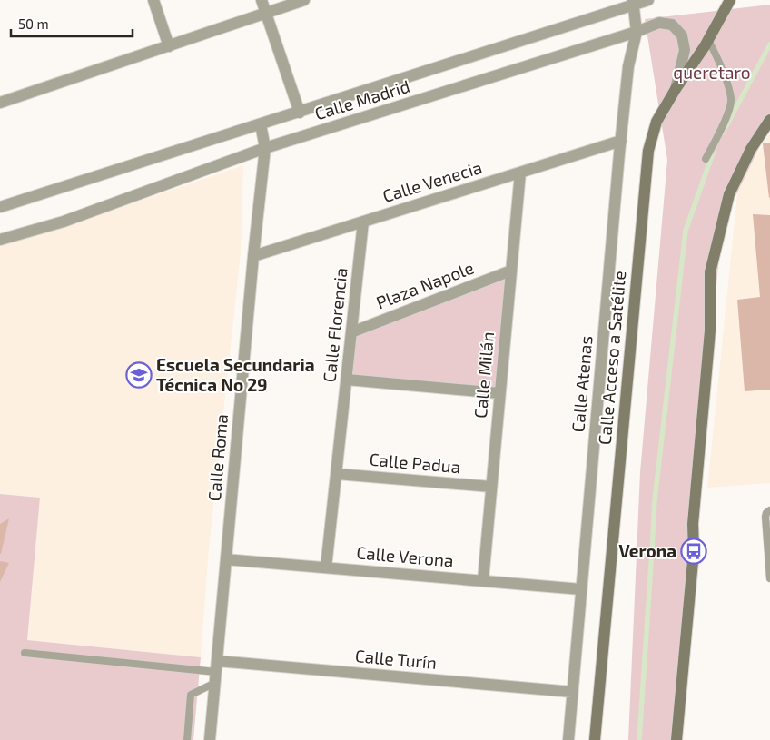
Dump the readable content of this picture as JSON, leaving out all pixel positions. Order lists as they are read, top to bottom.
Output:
{
  "streets": {
    "main road": ["Calle Acceso a Satélite"],
    "street": [
      "Calle Madrid",
      "Calle Venecia",
      "Plaza Napole",
      "Calle Florencia",
      "Calle Milán",
      "Calle Atenas",
      "Calle Roma",
      "Calle Padua",
      "Calle Verona",
      "Calle Turín"
    ]
  },
  "crossings": [
    ["Calle Madrid", "Calle Acceso a Satélite"],
    ["Calle Madrid", "Calle Atenas"],
    ["Calle Madrid", "Calle Roma"],
    ["Calle Venecia", "Calle Florencia"],
    ["Calle Venecia", "Calle Milán"],
    ["Calle Venecia", "Calle Atenas"],
    ["Calle Venecia", "Calle Roma"],
    ["Plaza Napole", "Calle Florencia"],
    ["Plaza Napole", "Calle Milán"],
    ["Calle Florencia", "Calle Padua"],
    ["Calle Florencia", "Calle Verona"],
    ["Calle Milán", "Calle Padua"],
    ["Calle Milán", "Calle Verona"],
    ["Calle Atenas", "Calle Verona"],
    ["Calle Atenas", "Calle Turín"],
    ["Calle Roma", "Calle Verona"],
    ["Calle Roma", "Calle Turín"]
  ],
  "parks": ["queretaro"],
  "places": {
    "school or university": ["Escuela Secundaria Técnica No 29"],
    "bus stop": ["Verona"]
  },
  "scale_bar": "50 m"
}
